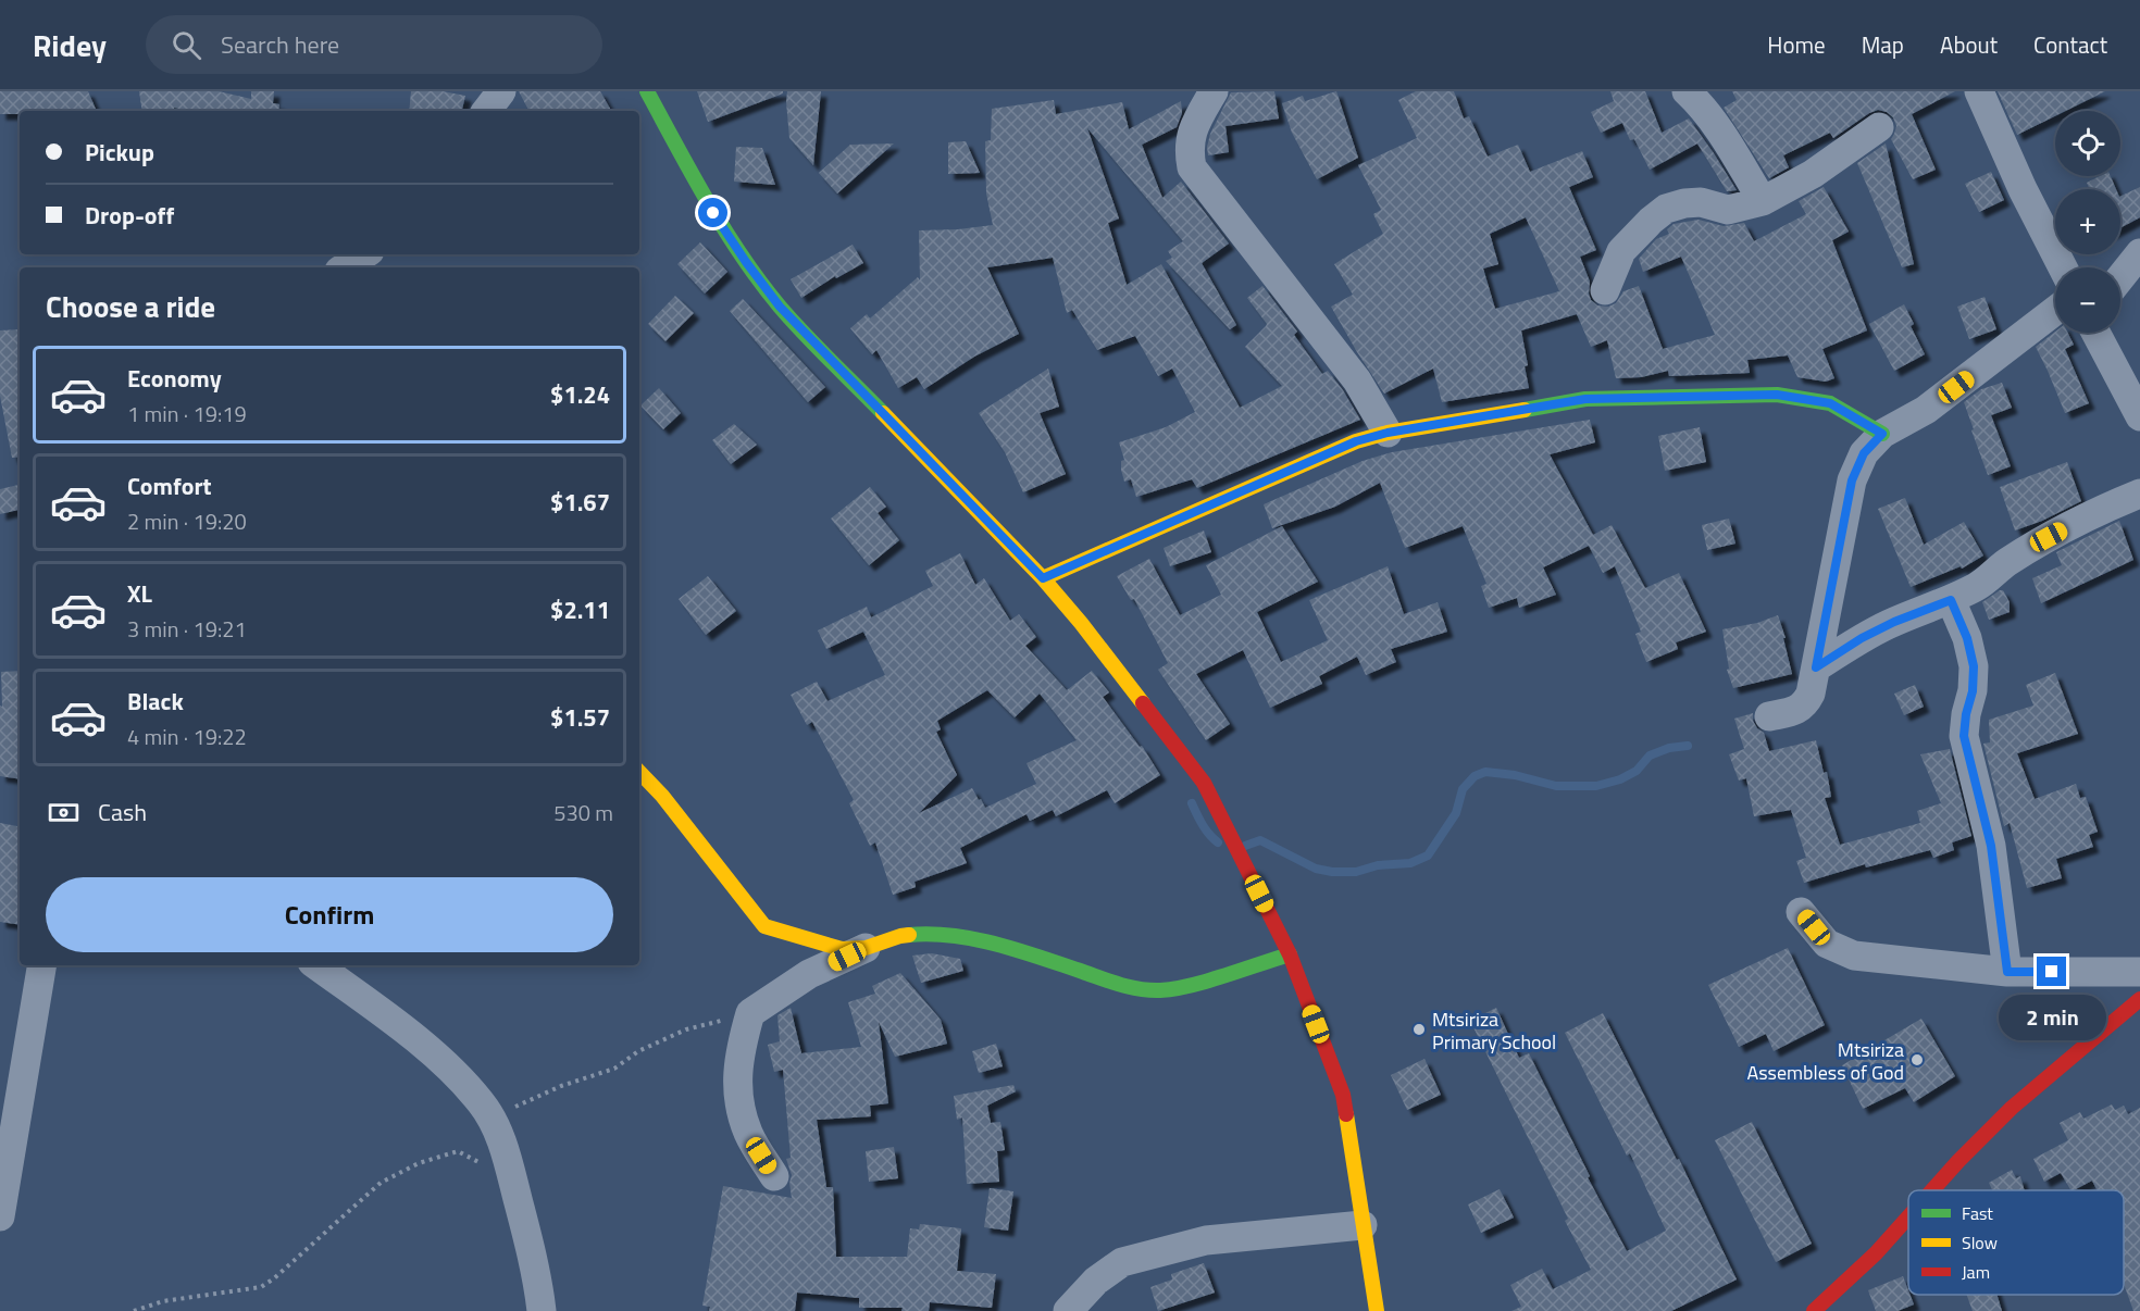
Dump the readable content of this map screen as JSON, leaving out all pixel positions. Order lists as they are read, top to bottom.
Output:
{
  "places": ["Mtsiriza Primary School", "Mtsiriza Assembless of God"],
  "legend": ["Fast", "Slow", "Jam"],
  "page": {
    "header": "Ridey",
    "search": "Search here",
    "nav": [
      "Home",
      "Map",
      "About",
      "Contact"
    ],
    "map_buttons": ["+", "−"],
    "banner": ["Pickup", "Drop-off"],
    "heading": "Choose a ride",
    "list": [
      {
        "name": "Economy",
        "note": "1 min · 19:19",
        "value": "$1.24"
      },
      {
        "name": "Comfort",
        "note": "2 min · 19:20",
        "value": "$1.67"
      },
      {
        "name": "XL",
        "note": "3 min · 19:21",
        "value": "$2.11"
      },
      {
        "name": "Black",
        "note": "4 min · 19:22",
        "value": "$1.57"
      }
    ],
    "pay": ["Cash", "530 m"],
    "buttons": "Confirm",
    "bubble": "2 min"
  }
}
